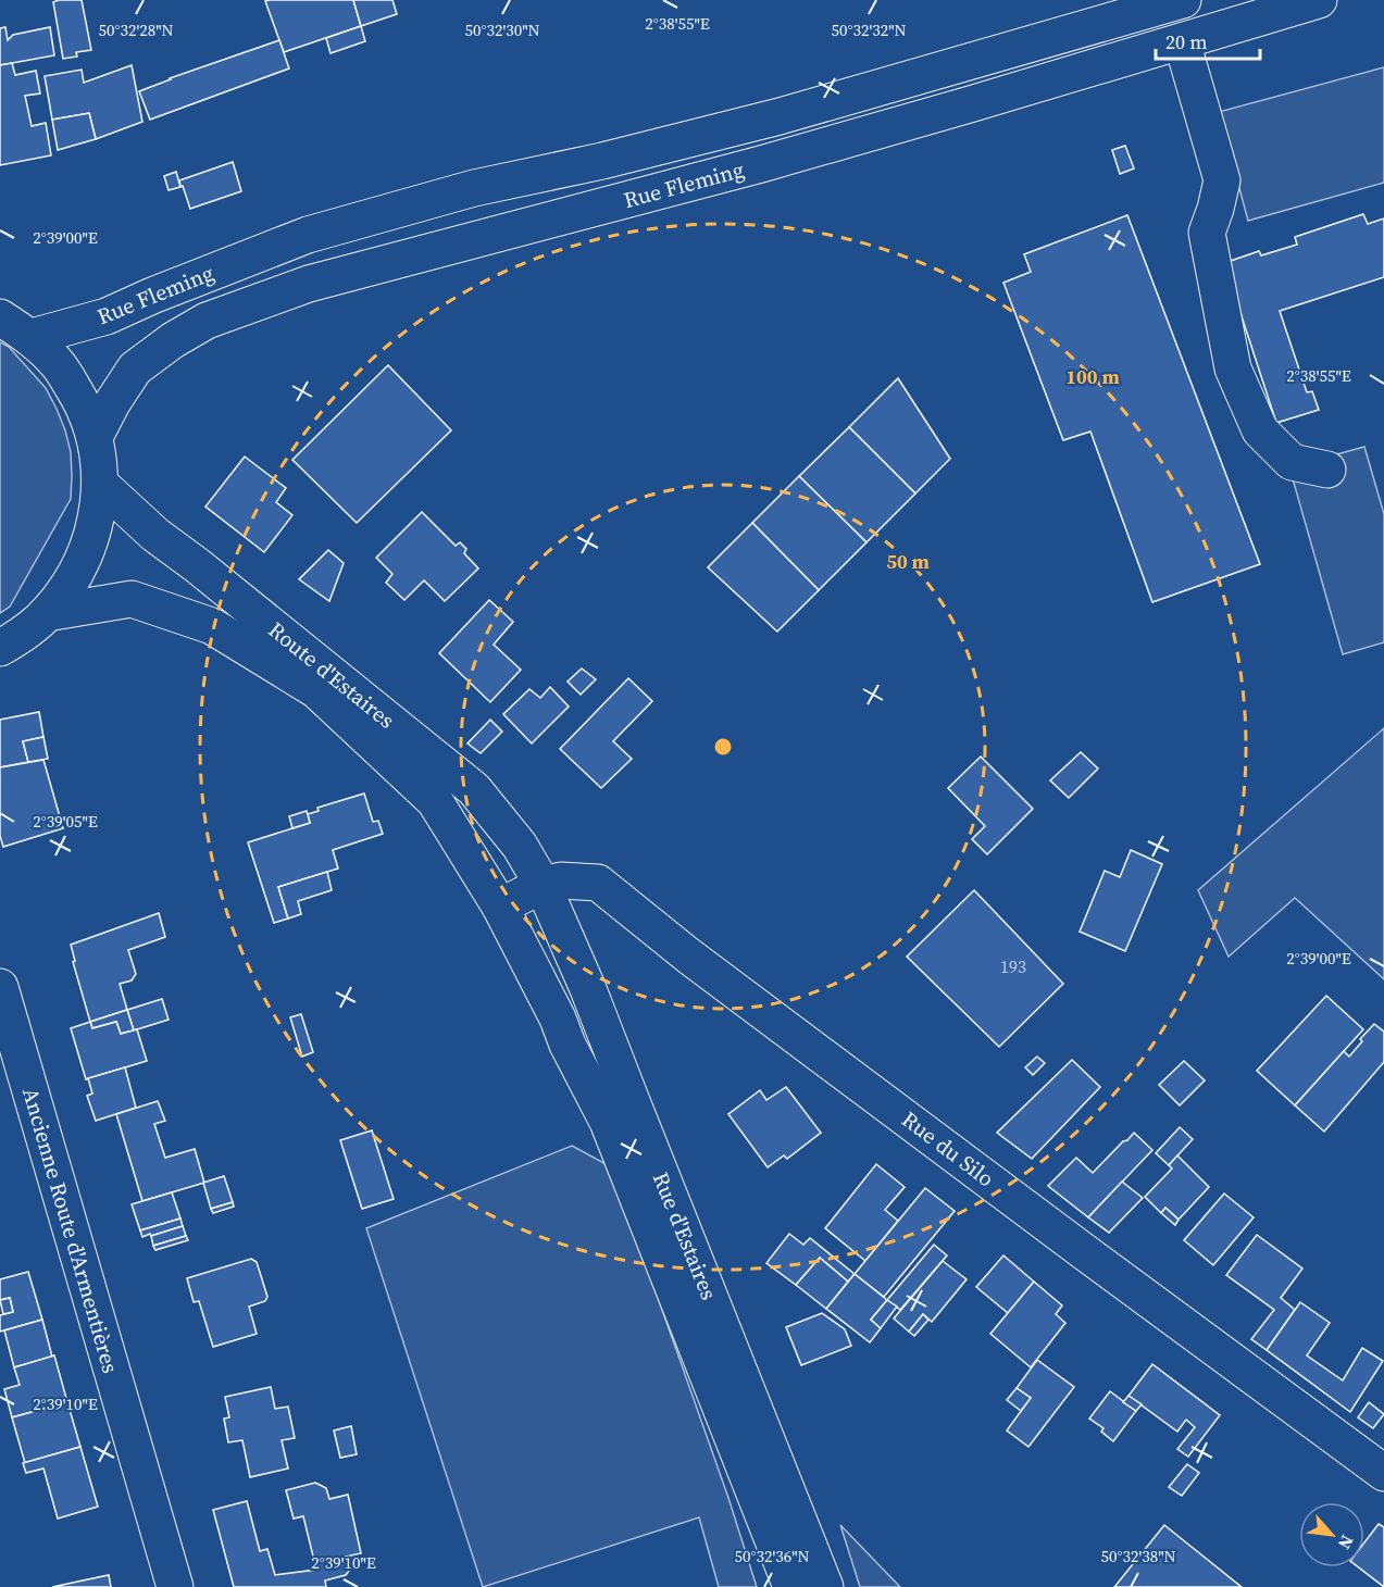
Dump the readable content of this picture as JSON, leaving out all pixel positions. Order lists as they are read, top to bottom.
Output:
{
  "streets": {
    "main road": [
      "Rue Fleming",
      "Route d'Estaires",
      "Rue du Silo",
      "Ancienne Route d'Armentières",
      "Rue d'Estaires"
    ]
  },
  "crossings": [
    ["Route d'Estaires", "Rue du Silo"],
    ["Route d'Estaires", "Rue d'Estaires"],
    ["Rue du Silo", "Rue d'Estaires"]
  ],
  "house_numbers": ["193"],
  "scale_bar": "20 m",
  "north": "bottom right",
  "coordinates": [
    "2°38'55\"E",
    "50°32'28\"N",
    "50°32'30\"N",
    "50°32'32\"N",
    "2°39'00\"E",
    "2°39'05\"E",
    "2°39'10\"E",
    "50°32'36\"N",
    "50°32'38\"N"
  ],
  "rings": ["100 m", "50 m"]
}
